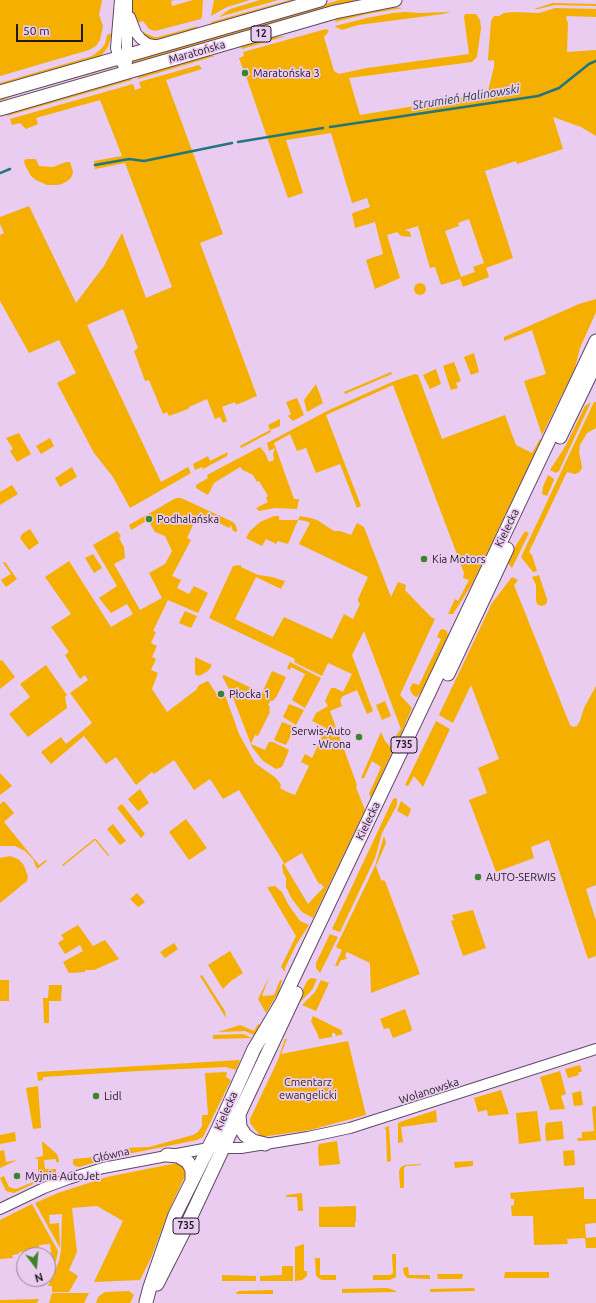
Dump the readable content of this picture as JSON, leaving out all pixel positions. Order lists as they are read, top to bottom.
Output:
{
  "streets": {
    "main road": [
      "12",
      "Maratońska",
      "Kielecka",
      "735"
    ],
    "street": ["Wolanowska", "Główna"]
  },
  "crossings": [
    ["Kielecka", "Wolanowska"],
    ["Kielecka", "Główna"],
    ["Wolanowska", "Główna"]
  ],
  "water": ["Strumień Halinowski"],
  "parks": ["Cmentarz ewangelicki"],
  "places": [
    "Maratońska 3",
    "Podhalańska",
    "Kia Motors",
    "Płocka 1",
    "Serwis-Auto - Wrona",
    "AUTO-SERWIS",
    "Lidl",
    "Myjnia AutoJet"
  ],
  "scale_bar": "50 m",
  "north": "bottom"
}
